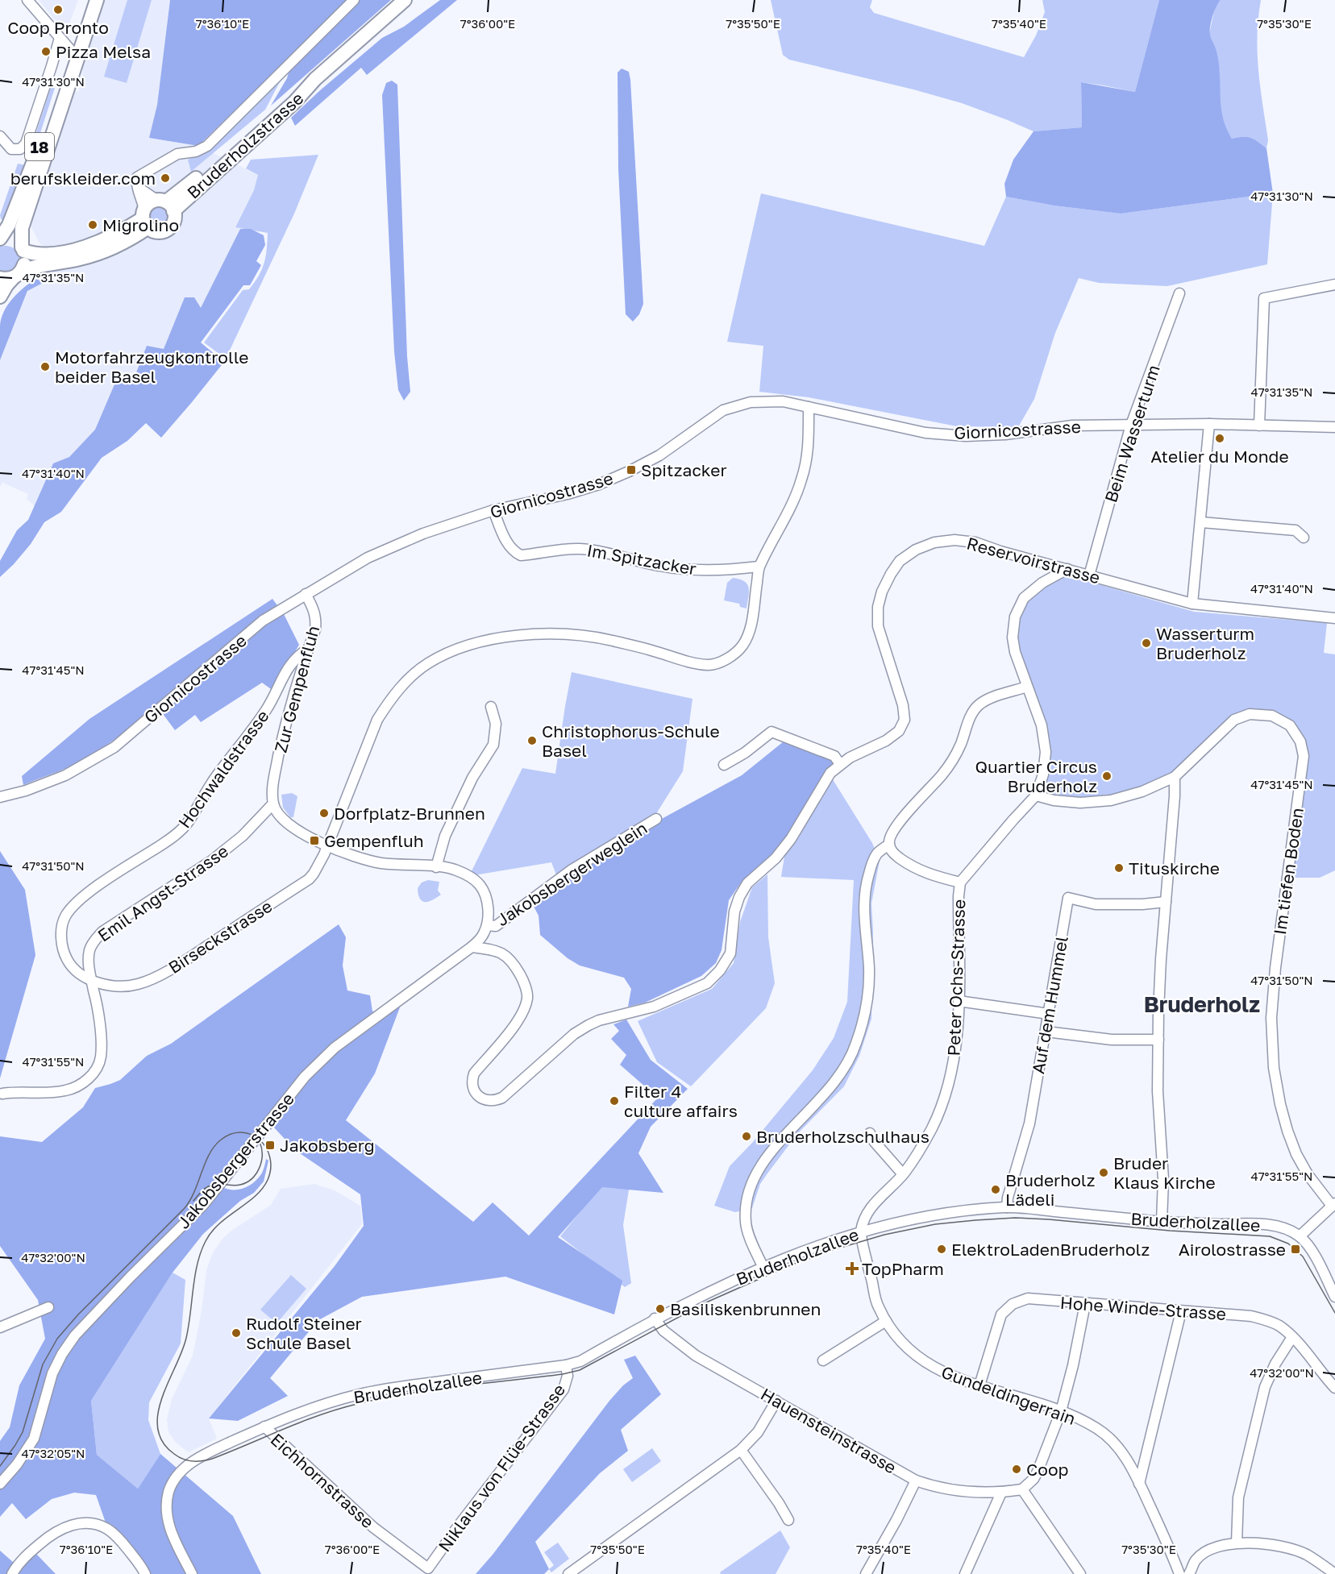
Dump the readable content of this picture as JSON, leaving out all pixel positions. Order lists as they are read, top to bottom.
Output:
{
  "streets": {
    "main road": ["Bruderholzstrasse", "18"],
    "street": [
      "Giornicostrasse",
      "Beim Wasserturm",
      "Im Spitzacker",
      "Reservoirstrasse",
      "Zur Gempenfluh",
      "Hochwaldstrasse",
      "Im tiefen Boden",
      "Jakobsbergerweglein",
      "Emil Angst-Strasse",
      "Birseckstrasse",
      "Peter Ochs-Strasse",
      "Auf dem Hummel",
      "Jakobsbergerstrasse",
      "Bruderholzallee",
      "Hohe Winde-Strasse",
      "Gundeldingerrain",
      "Hauensteinstrasse",
      "Niklaus von Flüe-Strasse",
      "Eichhornstrasse"
    ]
  },
  "crossings": [
    ["Giornicostrasse", "Beim Wasserturm"],
    ["Giornicostrasse", "Im Spitzacker"],
    ["Giornicostrasse", "Zur Gempenfluh"],
    ["Beim Wasserturm", "Reservoirstrasse"],
    ["Im Spitzacker", "Birseckstrasse"],
    ["Reservoirstrasse", "Peter Ochs-Strasse"],
    ["Reservoirstrasse", "Jakobsbergerstrasse"],
    ["Zur Gempenfluh", "Hochwaldstrasse"],
    ["Zur Gempenfluh", "Emil Angst-Strasse"],
    ["Hochwaldstrasse", "Emil Angst-Strasse"],
    ["Hochwaldstrasse", "Birseckstrasse"],
    ["Im tiefen Boden", "Peter Ochs-Strasse"],
    ["Jakobsbergerweglein", "Jakobsbergerstrasse"],
    ["Emil Angst-Strasse", "Birseckstrasse"],
    ["Peter Ochs-Strasse", "Bruderholzallee"],
    ["Peter Ochs-Strasse", "Gundeldingerrain"],
    ["Auf dem Hummel", "Bruderholzallee"],
    ["Bruderholzallee", "Gundeldingerrain"],
    ["Bruderholzallee", "Hauensteinstrasse"],
    ["Bruderholzallee", "Niklaus von Flüe-Strasse"],
    ["Bruderholzallee", "Eichhornstrasse"],
    ["Hohe Winde-Strasse", "Gundeldingerrain"],
    ["Niklaus von Flüe-Strasse", "Eichhornstrasse"]
  ],
  "districts": ["Bruderholz"],
  "places": {
    "other": [
      "Coop Pronto",
      "Pizza Melsa",
      "berufskleider.com",
      "Migrolino",
      "Motorfahrzeugkontrolle beider Basel",
      "Atelier du Monde",
      "Wasserturm Bruderholz",
      "Christophorus-Schule Basel",
      "Quartier Circus Bruderholz",
      "Dorfplatz-Brunnen",
      "Tituskirche",
      "Filter 4 culture affairs",
      "Bruderholzschulhaus",
      "Bruder Klaus Kirche",
      "Bruderholz Lädeli",
      "ElektroLadenBruderholz",
      "Basiliskenbrunnen",
      "Rudolf Steiner Schule Basel",
      "Coop"
    ],
    "transit": [
      "Spitzacker",
      "Gempenfluh",
      "Jakobsberg",
      "Airolostrasse"
    ],
    "health": ["TopPharm"]
  },
  "coordinates": [
    "7°36'10\"E",
    "7°36'00\"E",
    "7°35'50\"E",
    "7°35'40\"E",
    "7°35'30\"E",
    "47°31'30\"N",
    "47°31'35\"N",
    "47°31'40\"N",
    "47°31'45\"N",
    "47°31'50\"N",
    "47°31'55\"N",
    "47°32'00\"N",
    "47°32'05\"N"
  ]
}
